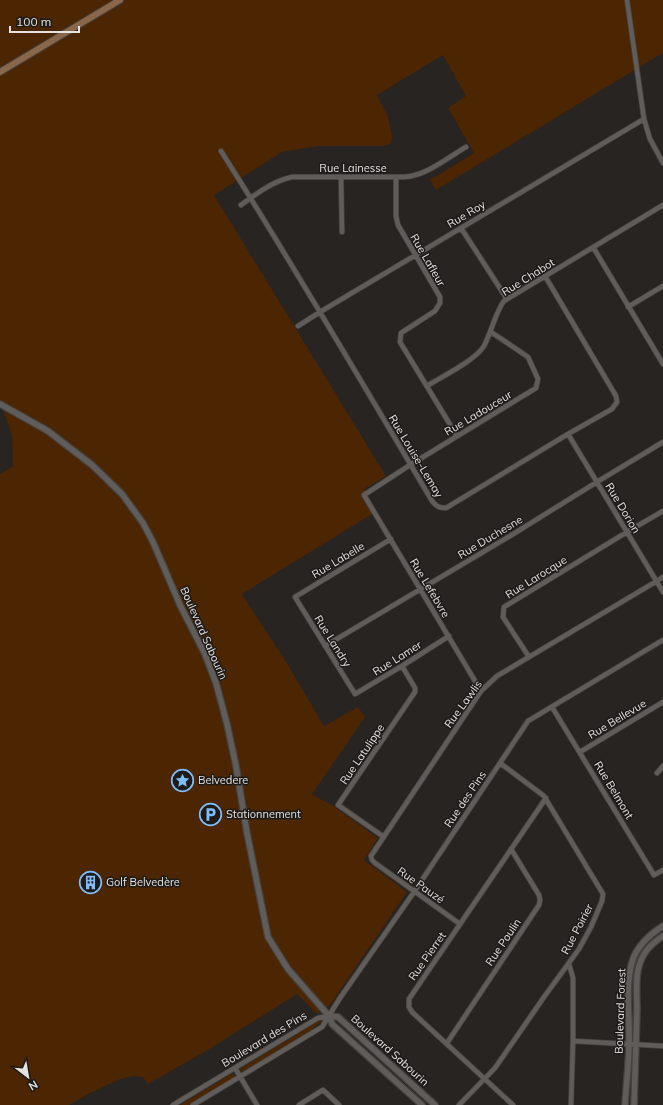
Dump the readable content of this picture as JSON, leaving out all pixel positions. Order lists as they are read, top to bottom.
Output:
{
  "streets": {
    "street": [
      "Rue Lainesse",
      "Rue Roy",
      "Rue Lafleur",
      "Rue Chabot",
      "Rue Ladouceur",
      "Rue Louise-Lemay",
      "Rue Dorion",
      "Rue Duchesne",
      "Rue Labelle",
      "Rue Larocque",
      "Rue Lefebvre",
      "Boulevard Sabourin",
      "Rue Landry",
      "Rue Lamer",
      "Rue Lawlis",
      "Rue Bellevue",
      "Rue Latulippe",
      "Rue Belmont",
      "Rue des Pins",
      "Rue Pauzé",
      "Rue Poirier",
      "Rue Poulin",
      "Rue Pierret",
      "Boulevard Forest",
      "Boulevard des Pins"
    ]
  },
  "crossings": [
    ["Rue Lainesse", "Rue Lafleur"],
    ["Rue Lainesse", "Rue Louise-Lemay"],
    ["Rue Roy", "Rue Lafleur"],
    ["Rue Roy", "Rue Louise-Lemay"],
    ["Rue Lafleur", "Rue Chabot"],
    ["Rue Lafleur", "Rue Ladouceur"],
    ["Rue Chabot", "Rue Ladouceur"],
    ["Rue Chabot", "Rue Louise-Lemay"],
    ["Rue Ladouceur", "Rue Louise-Lemay"],
    ["Rue Ladouceur", "Rue Lefebvre"],
    ["Rue Louise-Lemay", "Rue Dorion"],
    ["Rue Dorion", "Rue Duchesne"],
    ["Rue Dorion", "Rue Larocque"],
    ["Rue Dorion", "Rue Lawlis"],
    ["Rue Duchesne", "Rue Lefebvre"],
    ["Rue Duchesne", "Rue Landry"],
    ["Rue Labelle", "Rue Lefebvre"],
    ["Rue Labelle", "Rue Landry"],
    ["Rue Larocque", "Rue Lawlis"],
    ["Rue Lefebvre", "Rue Lamer"],
    ["Rue Lefebvre", "Rue Lawlis"],
    ["Boulevard Sabourin", "Rue des Pins"],
    ["Boulevard Sabourin", "Boulevard des Pins"],
    ["Rue Landry", "Rue Lamer"],
    ["Rue Lamer", "Rue Latulippe"],
    ["Rue Lawlis", "Rue Latulippe"],
    ["Rue Lawlis", "Rue Pauzé"],
    ["Rue Bellevue", "Rue Belmont"],
    ["Rue Belmont", "Rue des Pins"],
    ["Rue des Pins", "Rue Pauzé"],
    ["Rue des Pins", "Rue Poirier"],
    ["Rue des Pins", "Boulevard des Pins"],
    ["Rue Pauzé", "Rue Pierret"],
    ["Rue Poirier", "Rue Pierret"],
    ["Rue Poulin", "Rue Pierret"]
  ],
  "places": {
    "place": ["Belvedere"],
    "parking": ["Stationnement"],
    "building": ["Golf Belvedère"]
  },
  "scale_bar": "100 m",
  "north": "bottom right"
}
